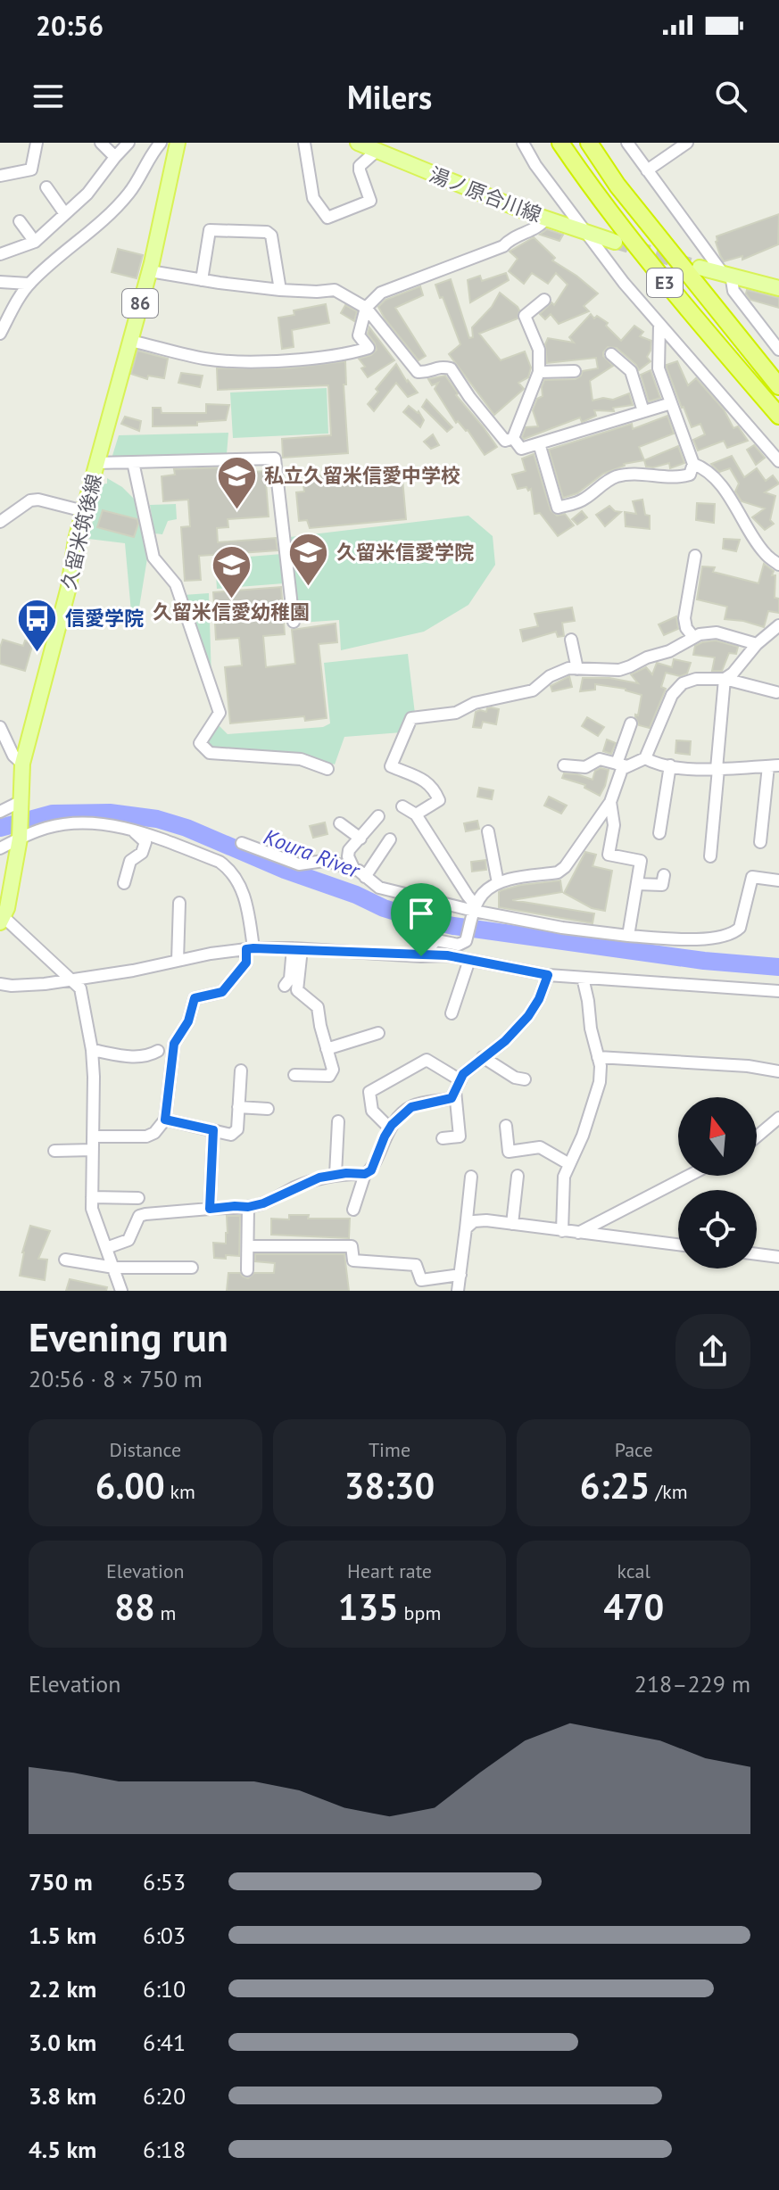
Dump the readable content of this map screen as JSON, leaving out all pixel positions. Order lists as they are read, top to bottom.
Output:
{
  "streets": {
    "highway": ["E3"],
    "main road": ["湯ノ原合川線", "86", "久留米筑後線"]
  },
  "water": ["Koura River"],
  "places": {
    "school or university": ["私立久留米信愛中学校", "久留米信愛学院", "久留米信愛幼稚園"],
    "bus stop": ["信愛学院"]
  },
  "north": "top",
  "page": {
    "status": "20:56",
    "header": "Milers",
    "heading": ["Evening run", "20:56 · 8 × 750 m"],
    "stats": [
      ["Distance", "6.00 km"],
      ["Time", "38:30"],
      ["Pace", "6:25 /km"],
      ["Elevation", "88 m"],
      ["Heart rate", "135 bpm"],
      ["kcal", "470"]
    ],
    "chart": ["Elevation", "218–229 m"],
    "list": [
      {
        "name": "750 m",
        "note": "6:53"
      },
      {
        "name": "1.5 km",
        "note": "6:03"
      },
      {
        "name": "2.2 km",
        "note": "6:10"
      },
      {
        "name": "3.0 km",
        "note": "6:41"
      },
      {
        "name": "3.8 km",
        "note": "6:20"
      },
      {
        "name": "4.5 km",
        "note": "6:18"
      }
    ]
  }
}
